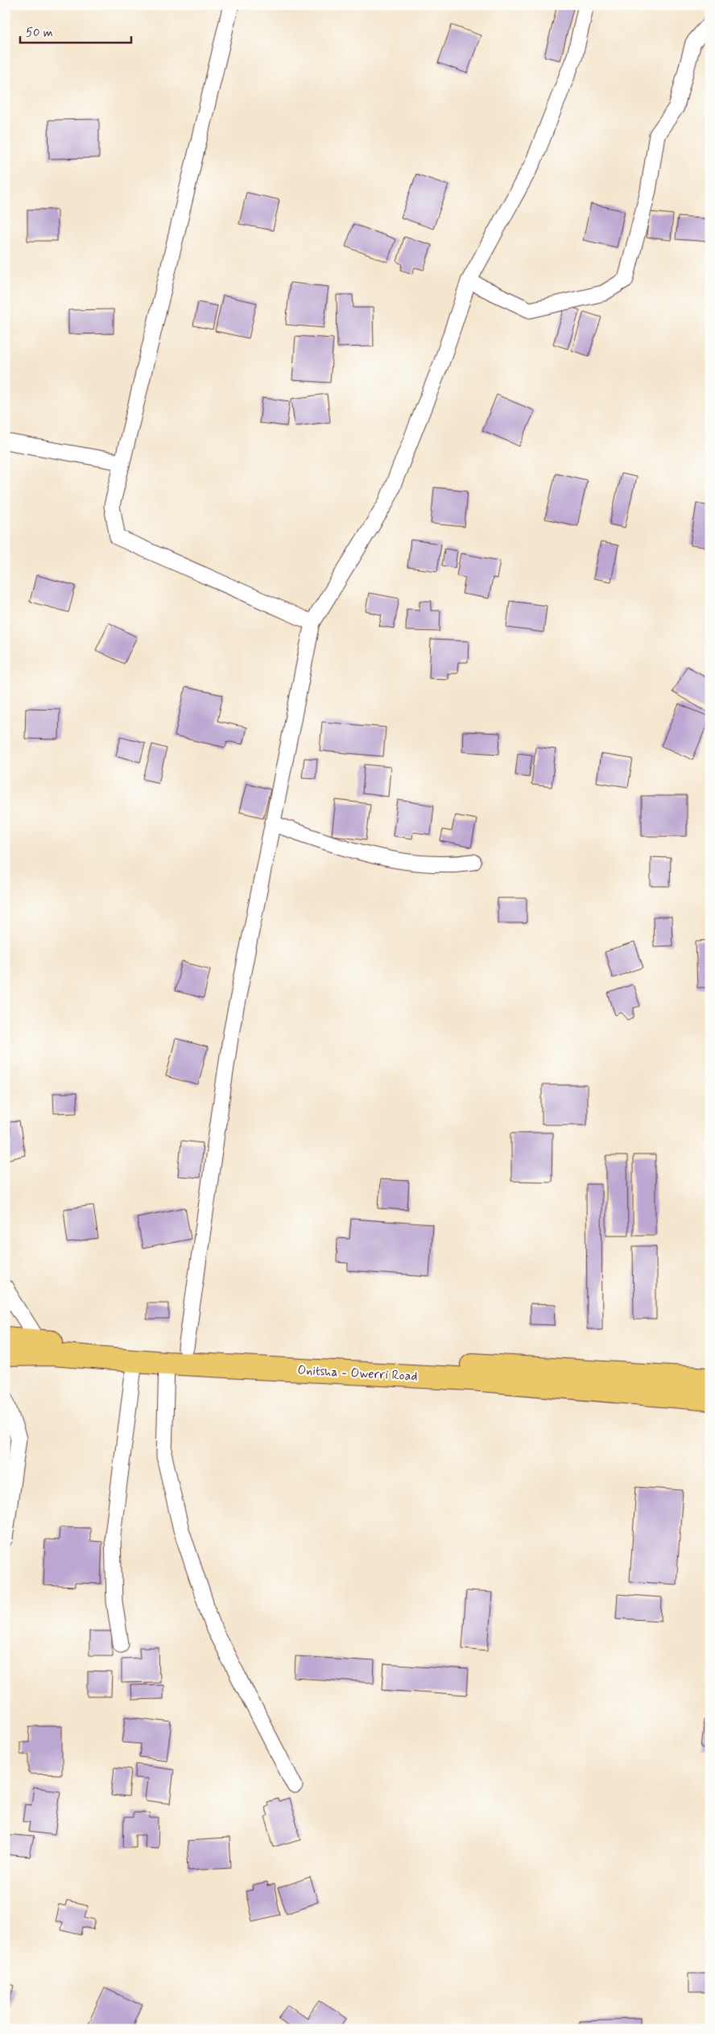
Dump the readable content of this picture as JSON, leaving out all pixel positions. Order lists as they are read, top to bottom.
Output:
{
  "streets": {
    "highway": ["Onitsha - Owerri Road"]
  },
  "scale_bar": "50 m"
}
